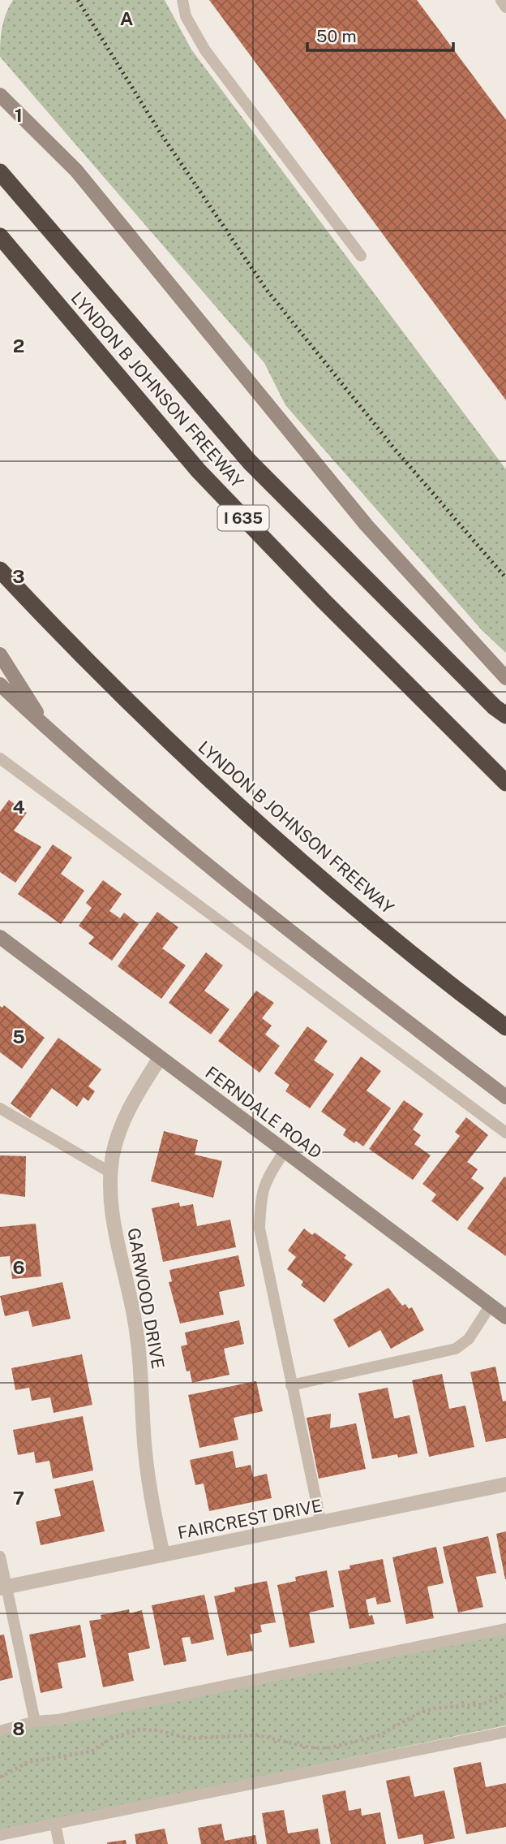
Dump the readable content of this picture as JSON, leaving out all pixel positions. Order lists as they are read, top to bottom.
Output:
{
  "streets": {
    "highway": ["LYNDON B JOHNSON FREEWAY", "I 635"],
    "main road": ["FERNDALE ROAD"],
    "street": ["GARWOOD DRIVE", "FAIRCREST DRIVE"]
  },
  "crossings": [
    ["FERNDALE ROAD", "GARWOOD DRIVE"],
    ["GARWOOD DRIVE", "FAIRCREST DRIVE"]
  ],
  "scale_bar": "50 m",
  "grid": {
    "columns": ["A"],
    "rows": [
      "1",
      "2",
      "3",
      "4",
      "5",
      "6",
      "7",
      "8"
    ]
  }
}
